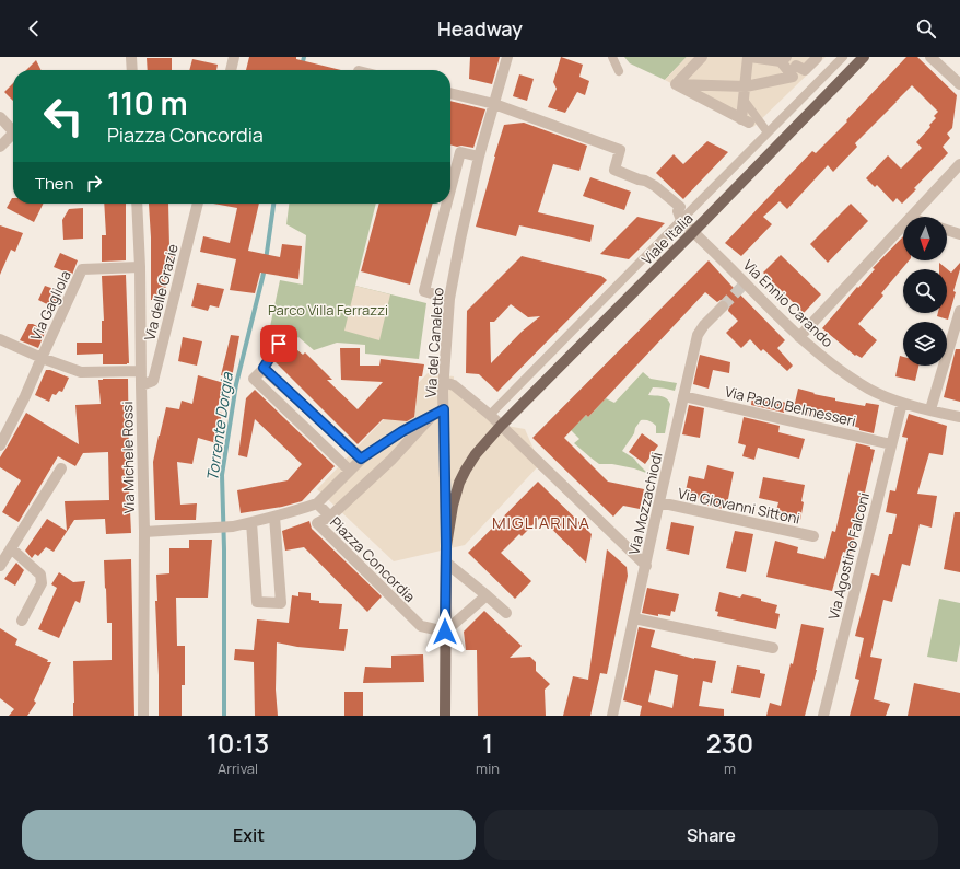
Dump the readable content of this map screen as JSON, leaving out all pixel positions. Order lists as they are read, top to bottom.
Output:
{
  "streets": {
    "main road": ["Viale Italia", "Via del Canaletto"],
    "street": [
      "Via delle Grazie",
      "Via Ennio Carando",
      "Via Gagliola",
      "Via Paolo Belmesseri",
      "Via Michele Rossi",
      "Via Mozzachiodi",
      "Via Giovanni Sittoni",
      "Via Agostino Falconi",
      "Piazza Concordia"
    ]
  },
  "crossings": [
    ["Viale Italia", "Via Ennio Carando"],
    ["Viale Italia", "Via del Canaletto"],
    ["Via delle Grazie", "Via Michele Rossi"],
    ["Via Ennio Carando", "Via Agostino Falconi"],
    ["Via Gagliola", "Via Michele Rossi"],
    ["Via del Canaletto", "Piazza Concordia"],
    ["Via Paolo Belmesseri", "Via Mozzachiodi"],
    ["Via Paolo Belmesseri", "Via Agostino Falconi"],
    ["Via Mozzachiodi", "Via Giovanni Sittoni"]
  ],
  "districts": ["MIGLIARINA"],
  "water": ["Torrente Dorgia"],
  "parks": ["Parco Villa Ferrazzi"],
  "north": "bottom",
  "page": {
    "header": "Headway",
    "turn": ["110 m", "Piazza Concordia"],
    "then": "Then",
    "eta": [
      "10:13",
      "Arrival",
      "1",
      "min",
      "230",
      "m"
    ],
    "buttons": ["Exit", "Share"]
  }
}
